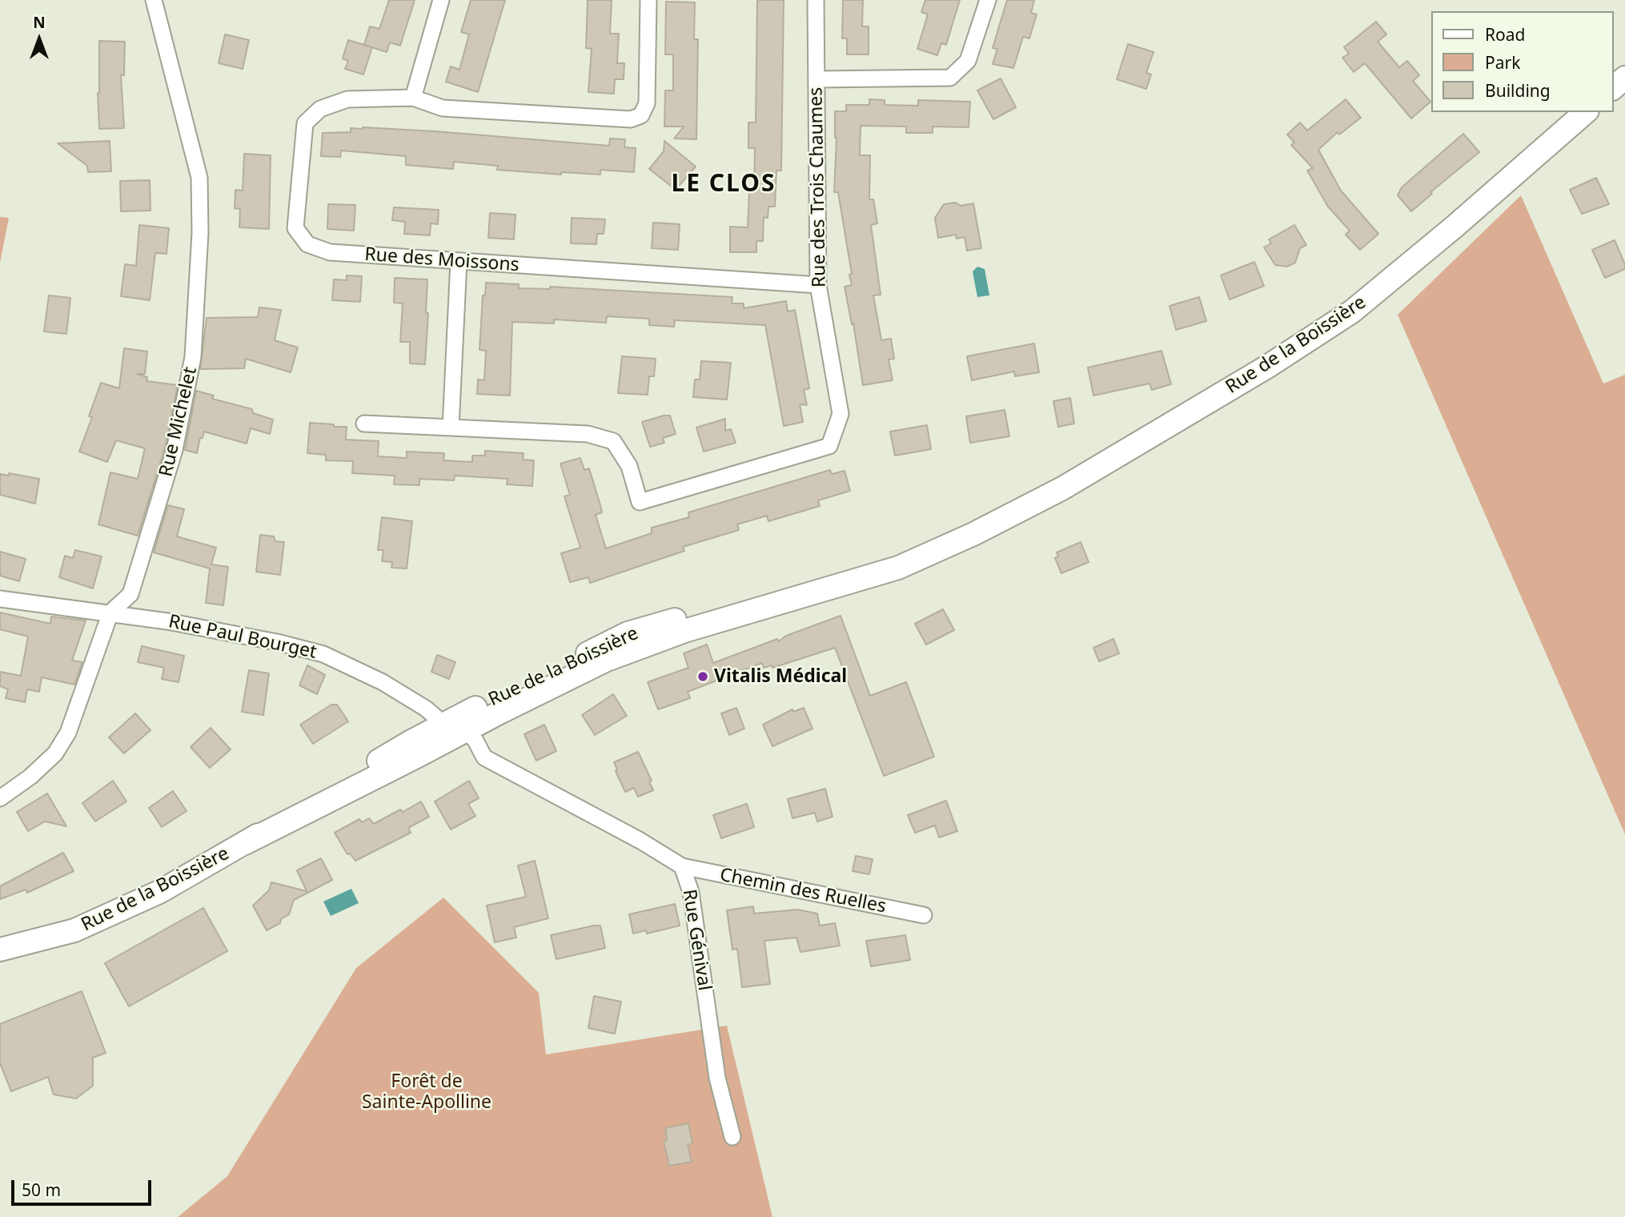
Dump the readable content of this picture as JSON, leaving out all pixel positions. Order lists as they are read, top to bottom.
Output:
{
  "streets": {
    "main road": ["Rue de la Boissière"],
    "street": [
      "Rue des Trois Chaumes",
      "Rue des Moissons",
      "Rue Michelet",
      "Rue Paul Bourget",
      "Chemin des Ruelles",
      "Rue Génival"
    ]
  },
  "crossings": [
    ["Rue des Trois Chaumes", "Rue des Moissons"],
    ["Rue de la Boissière", "Rue Paul Bourget"],
    ["Rue de la Boissière", "Rue Génival"],
    ["Rue Michelet", "Rue Paul Bourget"],
    ["Rue Paul Bourget", "Rue Génival"],
    ["Chemin des Ruelles", "Rue Génival"]
  ],
  "districts": ["LE CLOS"],
  "parks": ["Forêt de Sainte-Apolline"],
  "places": ["Vitalis Médical"],
  "legend": ["Road", "Park", "Building"],
  "scale_bar": "50 m",
  "north": "top"
}
